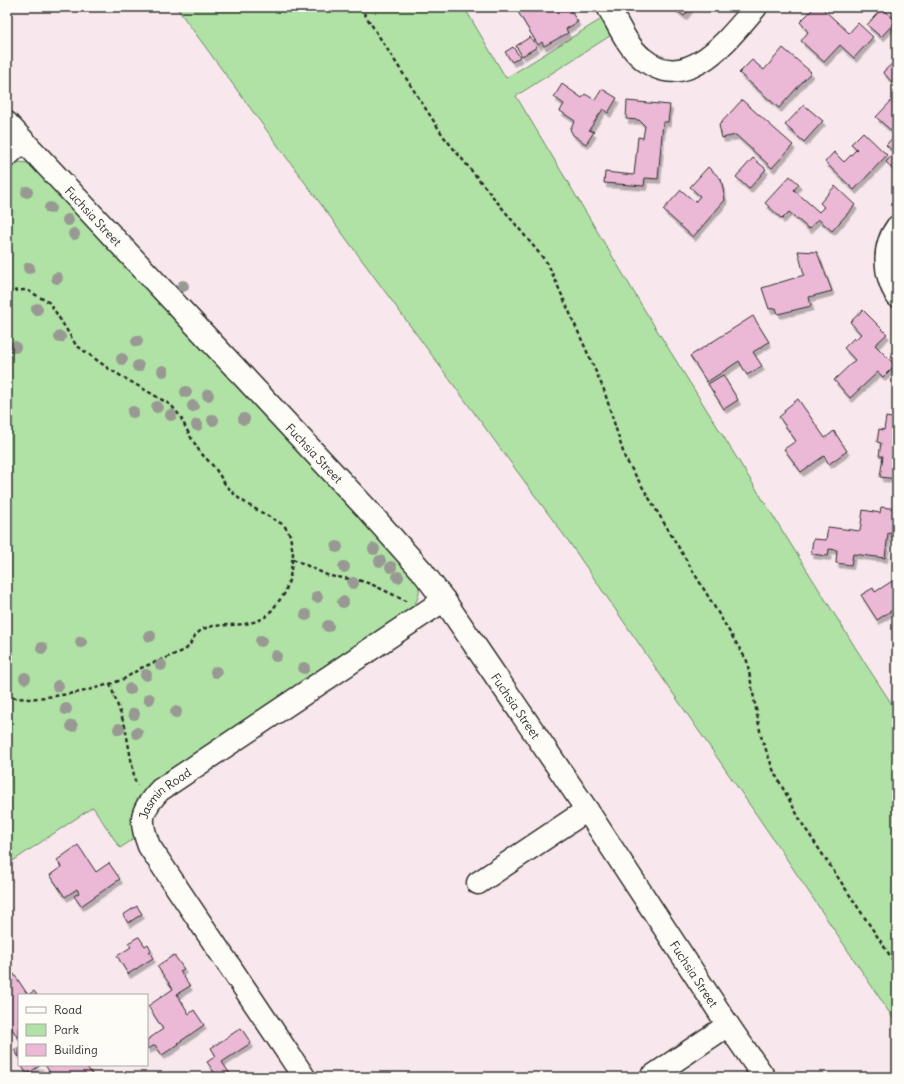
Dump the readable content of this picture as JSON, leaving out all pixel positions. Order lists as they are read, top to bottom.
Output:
{
  "streets": {
    "street": ["Fuchsia Street", "Jasmin Road"]
  },
  "crossings": [
    ["Fuchsia Street", "Jasmin Road"]
  ],
  "legend": ["Road", "Park", "Building"]
}
